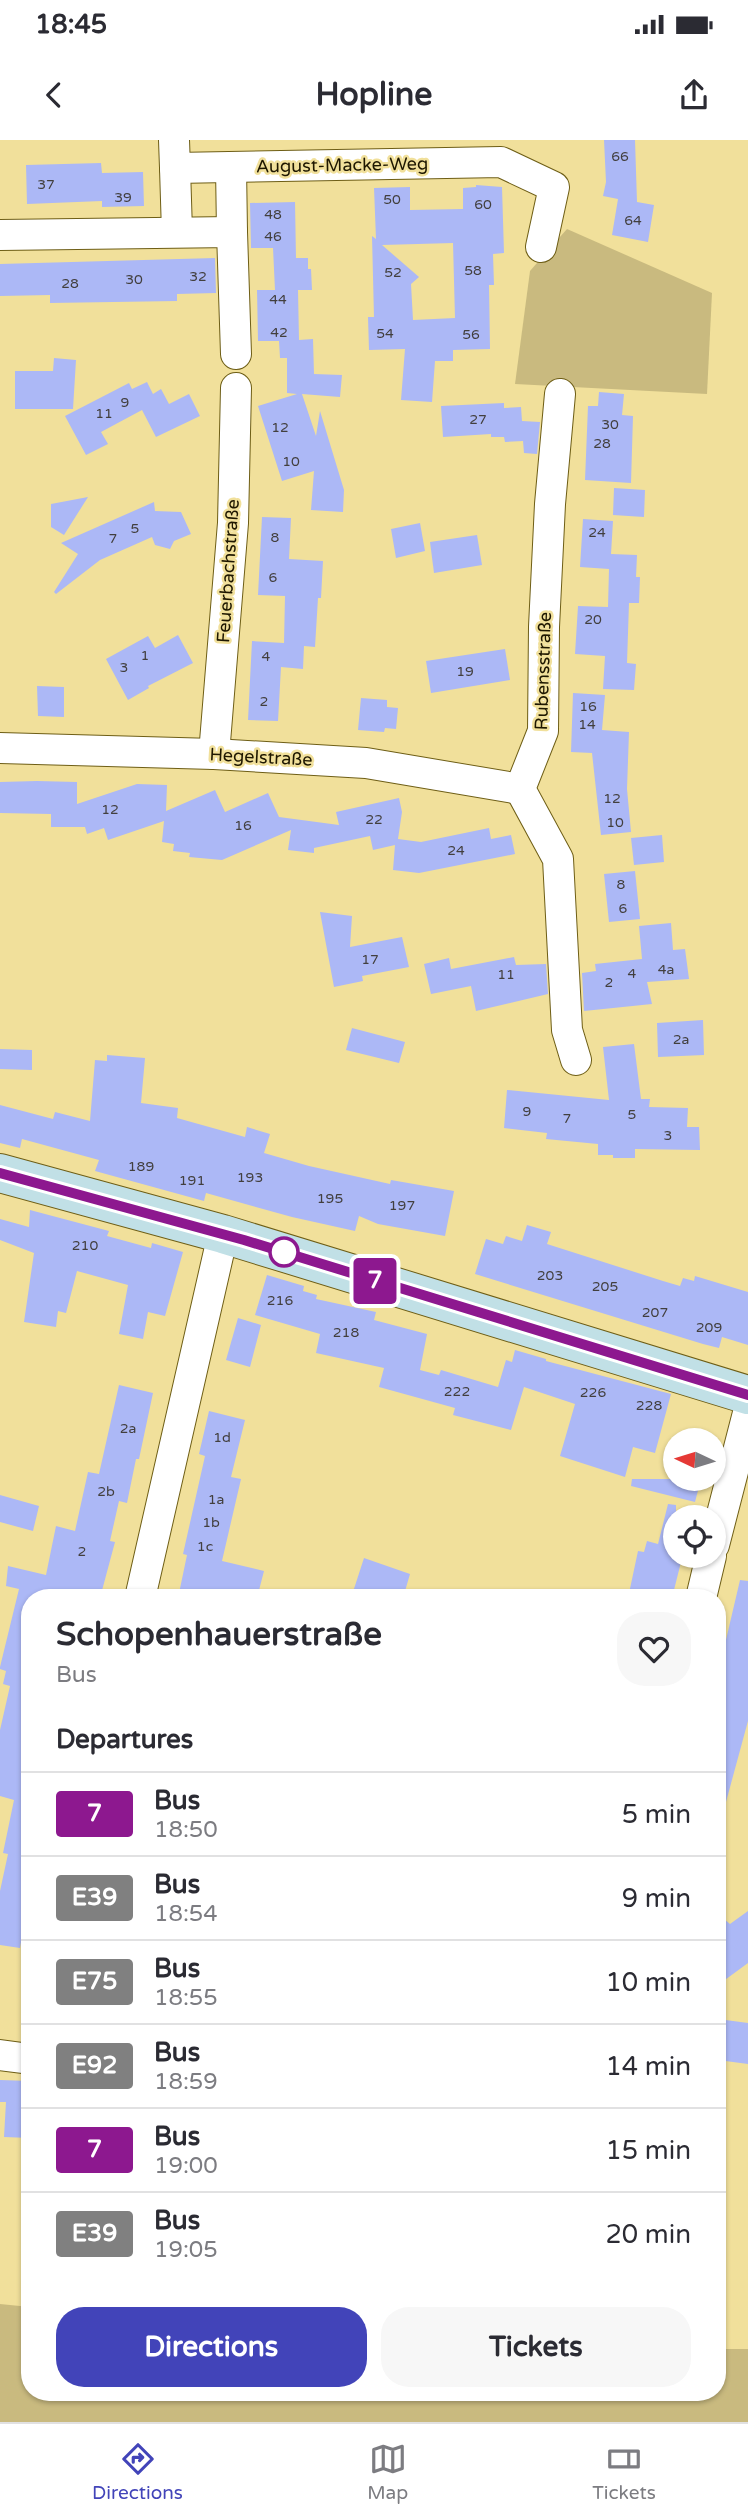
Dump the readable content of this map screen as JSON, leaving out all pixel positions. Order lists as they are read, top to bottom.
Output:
{
  "streets": {
    "street": [
      "August-Macke-Weg",
      "Feuerbachstraße",
      "Rubensstraße",
      "Hegelstraße"
    ]
  },
  "crossings": [
    ["Feuerbachstraße", "Hegelstraße"],
    ["Rubensstraße", "Hegelstraße"]
  ],
  "lines": ["bus line 7"],
  "house_numbers": [
    "66",
    "37",
    "39",
    "50",
    "60",
    "48",
    "64",
    "46",
    "58",
    "52",
    "32",
    "30",
    "28",
    "44",
    "42",
    "54",
    "56",
    "9",
    "11",
    "27",
    "30",
    "12",
    "28",
    "10",
    "5",
    "24",
    "8",
    "7",
    "6",
    "20",
    "1",
    "4",
    "3",
    "19",
    "2",
    "16",
    "14",
    "12",
    "12",
    "22",
    "10",
    "16",
    "24",
    "8",
    "6",
    "17",
    "4a",
    "4",
    "11",
    "2",
    "2a",
    "9",
    "5",
    "7",
    "3",
    "189",
    "193",
    "191",
    "195",
    "197",
    "210",
    "203",
    "205",
    "216",
    "207",
    "209",
    "218",
    "222",
    "226",
    "228",
    "2a",
    "1d",
    "2b",
    "1a",
    "1b",
    "1c",
    "2"
  ],
  "north": "left",
  "page": {
    "status": "18:45",
    "header": "Hopline",
    "on_map": "7",
    "heading": [
      ["Schopenhauerstraße", "Bus"],
      "Departures"
    ],
    "list": [
      {
        "mark": "7",
        "name": "Bus",
        "note": "18:50",
        "value": "5 min"
      },
      {
        "mark": "E39",
        "name": "Bus",
        "note": "18:54",
        "value": "9 min"
      },
      {
        "mark": "E75",
        "name": "Bus",
        "note": "18:55",
        "value": "10 min"
      },
      {
        "mark": "E92",
        "name": "Bus",
        "note": "18:59",
        "value": "14 min"
      },
      {
        "mark": "7",
        "name": "Bus",
        "note": "19:00",
        "value": "15 min"
      },
      {
        "mark": "E39",
        "name": "Bus",
        "note": "19:05",
        "value": "20 min"
      }
    ],
    "buttons": ["Directions", "Tickets"],
    "tabs": ["Directions", "Map", "Tickets"]
  }
}
